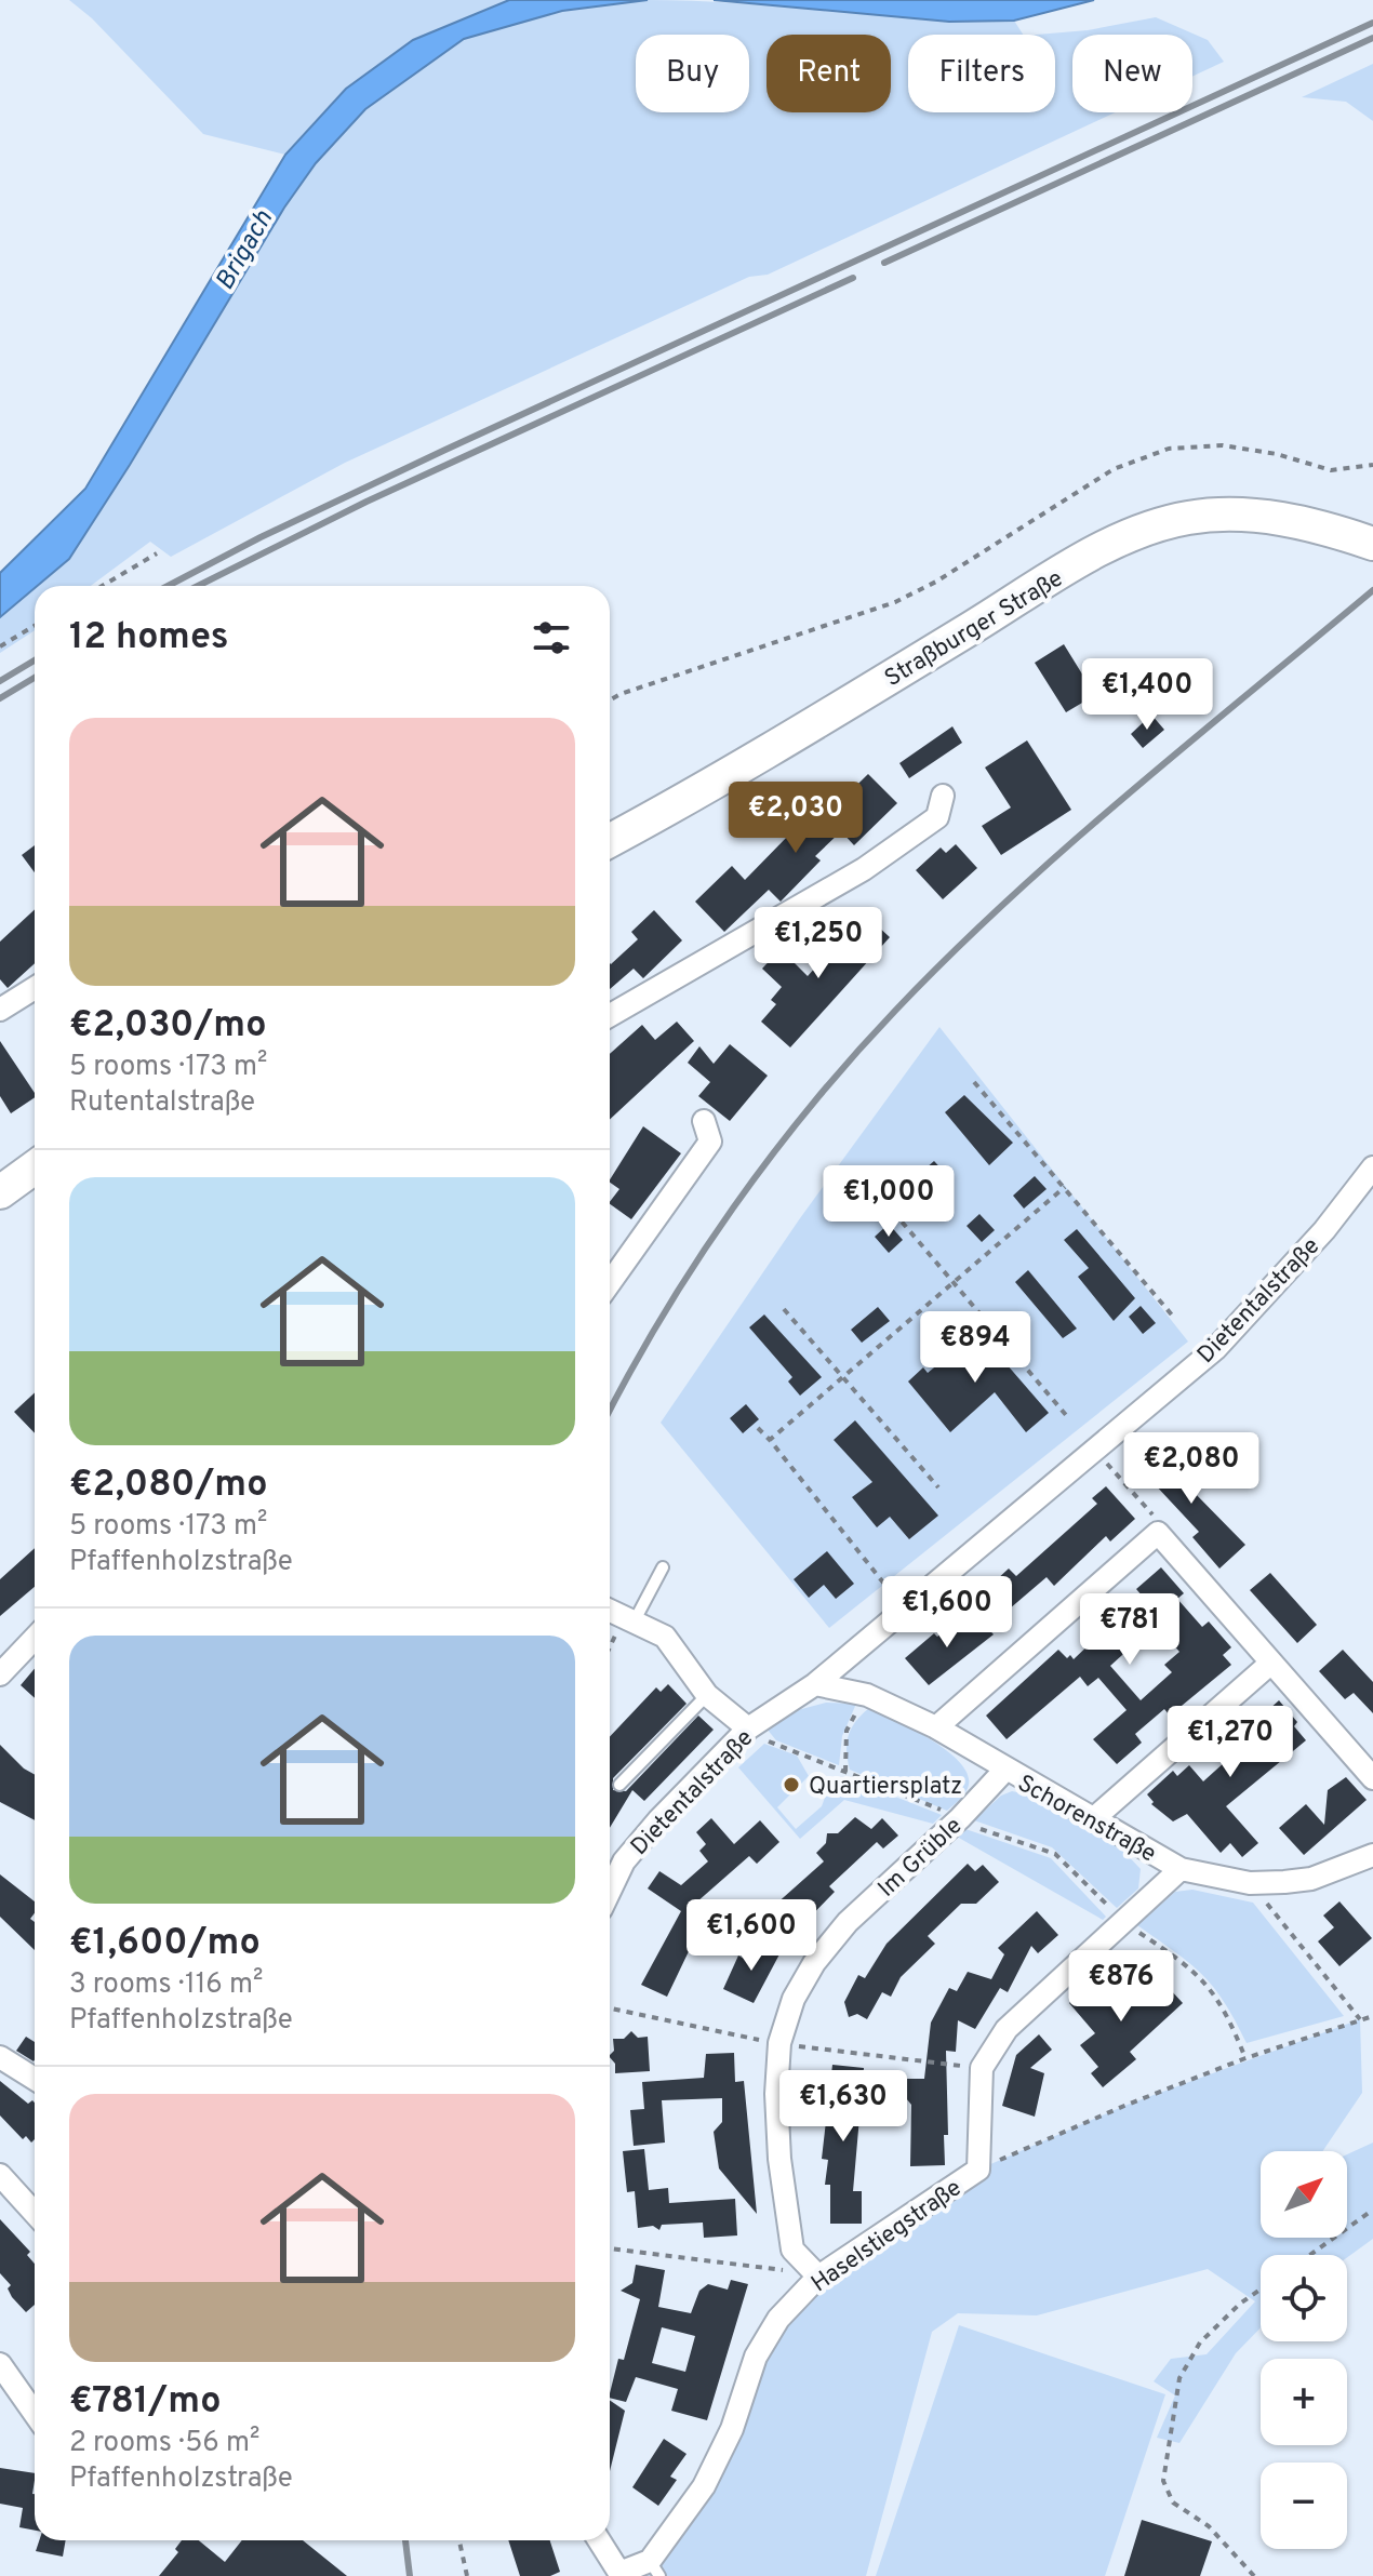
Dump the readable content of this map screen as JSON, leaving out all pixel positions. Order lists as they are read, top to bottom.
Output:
{
  "streets": {
    "main road": ["Straßburger Straße"],
    "street": [
      "Dietentalstraße",
      "Schorenstraße",
      "Im Grüble",
      "Haselstiegstraße"
    ]
  },
  "crossings": [
    ["Dietentalstraße", "Schorenstraße"],
    ["Schorenstraße", "Im Grüble"],
    ["Schorenstraße", "Haselstiegstraße"],
    ["Im Grüble", "Haselstiegstraße"]
  ],
  "water": ["Brigach"],
  "places": ["Quartiersplatz"],
  "north": "top right",
  "page": {
    "chip": [
      "Buy",
      "Rent",
      "Filters",
      "New"
    ],
    "heading": "12 homes",
    "price": [
      "€1,400",
      "€2,030",
      "€1,250",
      "€1,000",
      "€894",
      "€2,080",
      "€1,600",
      "€781",
      "€1,270",
      "€1,600",
      "€876",
      "€1,630"
    ],
    "list": [
      {
        "name": "€2,030/mo",
        "note": "5 rooms · 173 m² · Rutentalstraße"
      },
      {
        "name": "€2,080/mo",
        "note": "5 rooms · 173 m² · Pfaffenholzstraße"
      },
      {
        "name": "€1,600/mo",
        "note": "3 rooms · 116 m² · Pfaffenholzstraße"
      },
      {
        "name": "€781/mo",
        "note": "2 rooms · 56 m² · Pfaffenholzstraße"
      }
    ],
    "map_buttons": ["+", "−"]
  }
}
